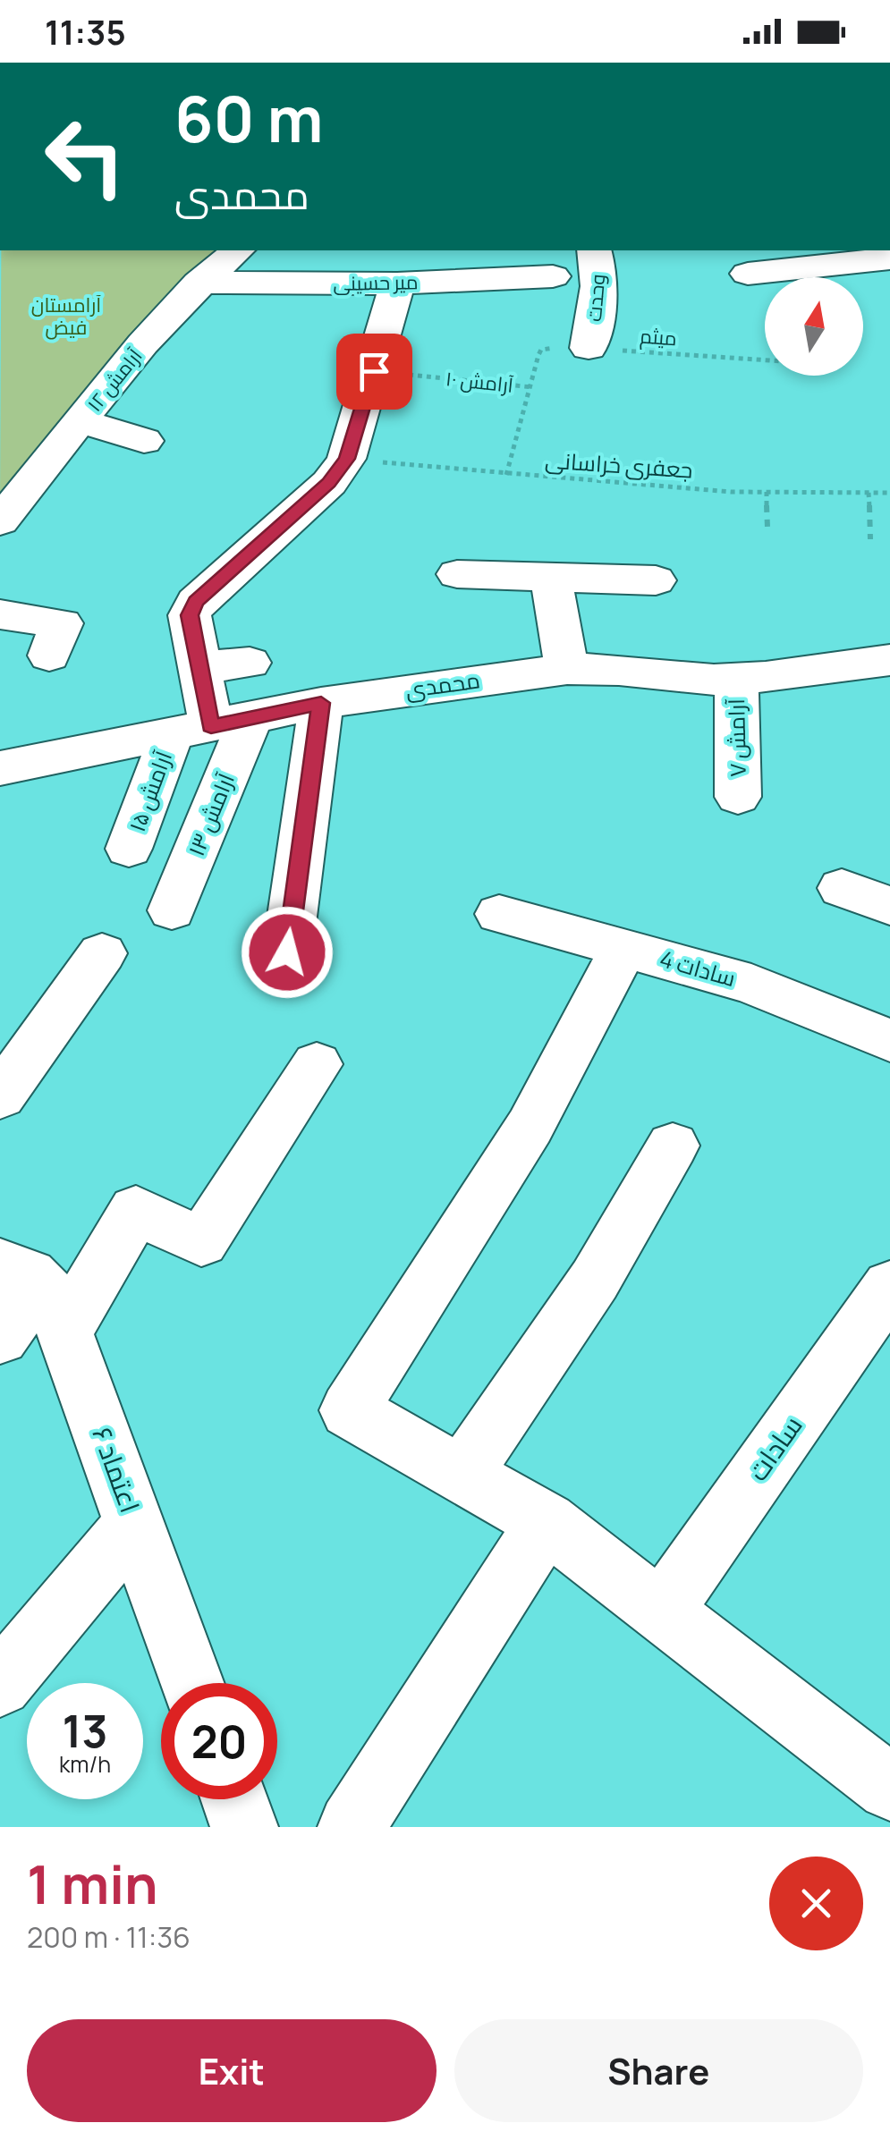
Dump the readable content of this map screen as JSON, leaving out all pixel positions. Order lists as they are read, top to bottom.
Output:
{
  "streets": {
    "street": [
      "میر حسینی",
      "وحدت",
      "آرامش ۱۲",
      "محمدی",
      "آرامش ۷",
      "آرامش ۱۵",
      "آرامش ۱۳",
      "سادات 4",
      "سادات",
      "اعتماد ۶"
    ],
    "path": ["میثم", "آرامش ۱۰", "جعفری خراسانی"]
  },
  "crossings": [
    ["میر حسینی", "آرامش ۱۲"],
    ["وحدت", "میثم"],
    ["میثم", "آرامش ۱۰"],
    ["میثم", "جعفری خراسانی"],
    ["محمدی", "آرامش ۷"],
    ["محمدی", "آرامش ۱۵"],
    ["محمدی", "آرامش ۱۳"],
    ["آرامش ۱۵", "آرامش ۱۳"]
  ],
  "parks": ["آرامستان فیض"],
  "north": "top",
  "page": {
    "status": "11:35",
    "turn": ["60 m", "محمدی"],
    "speed": "13 km/h",
    "limit": "20",
    "heading": ["1 min", "200 m · 11:36"],
    "buttons": ["Exit", "Share"]
  }
}
